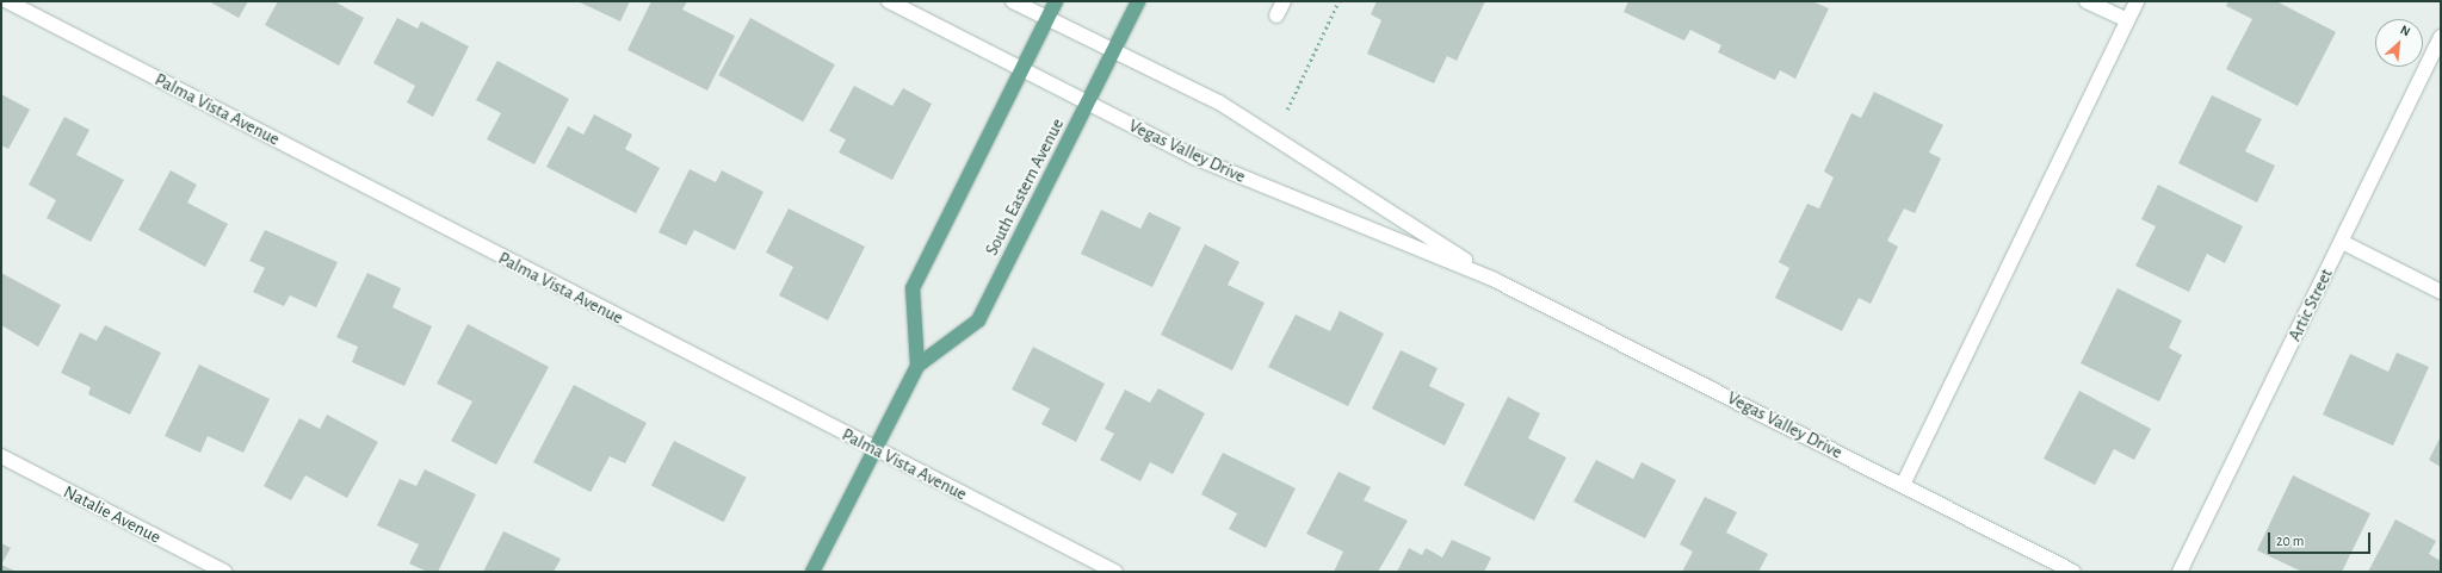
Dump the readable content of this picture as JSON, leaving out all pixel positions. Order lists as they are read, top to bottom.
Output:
{
  "streets": {
    "main road": ["South Eastern Avenue"],
    "street": [
      "Palma Vista Avenue",
      "Vegas Valley Drive",
      "Artic Street",
      "Natalie Avenue"
    ]
  },
  "crossings": [
    ["Palma Vista Avenue", "South Eastern Avenue"],
    ["Vegas Valley Drive", "South Eastern Avenue"]
  ],
  "scale_bar": "20 m",
  "north": "top right"
}
